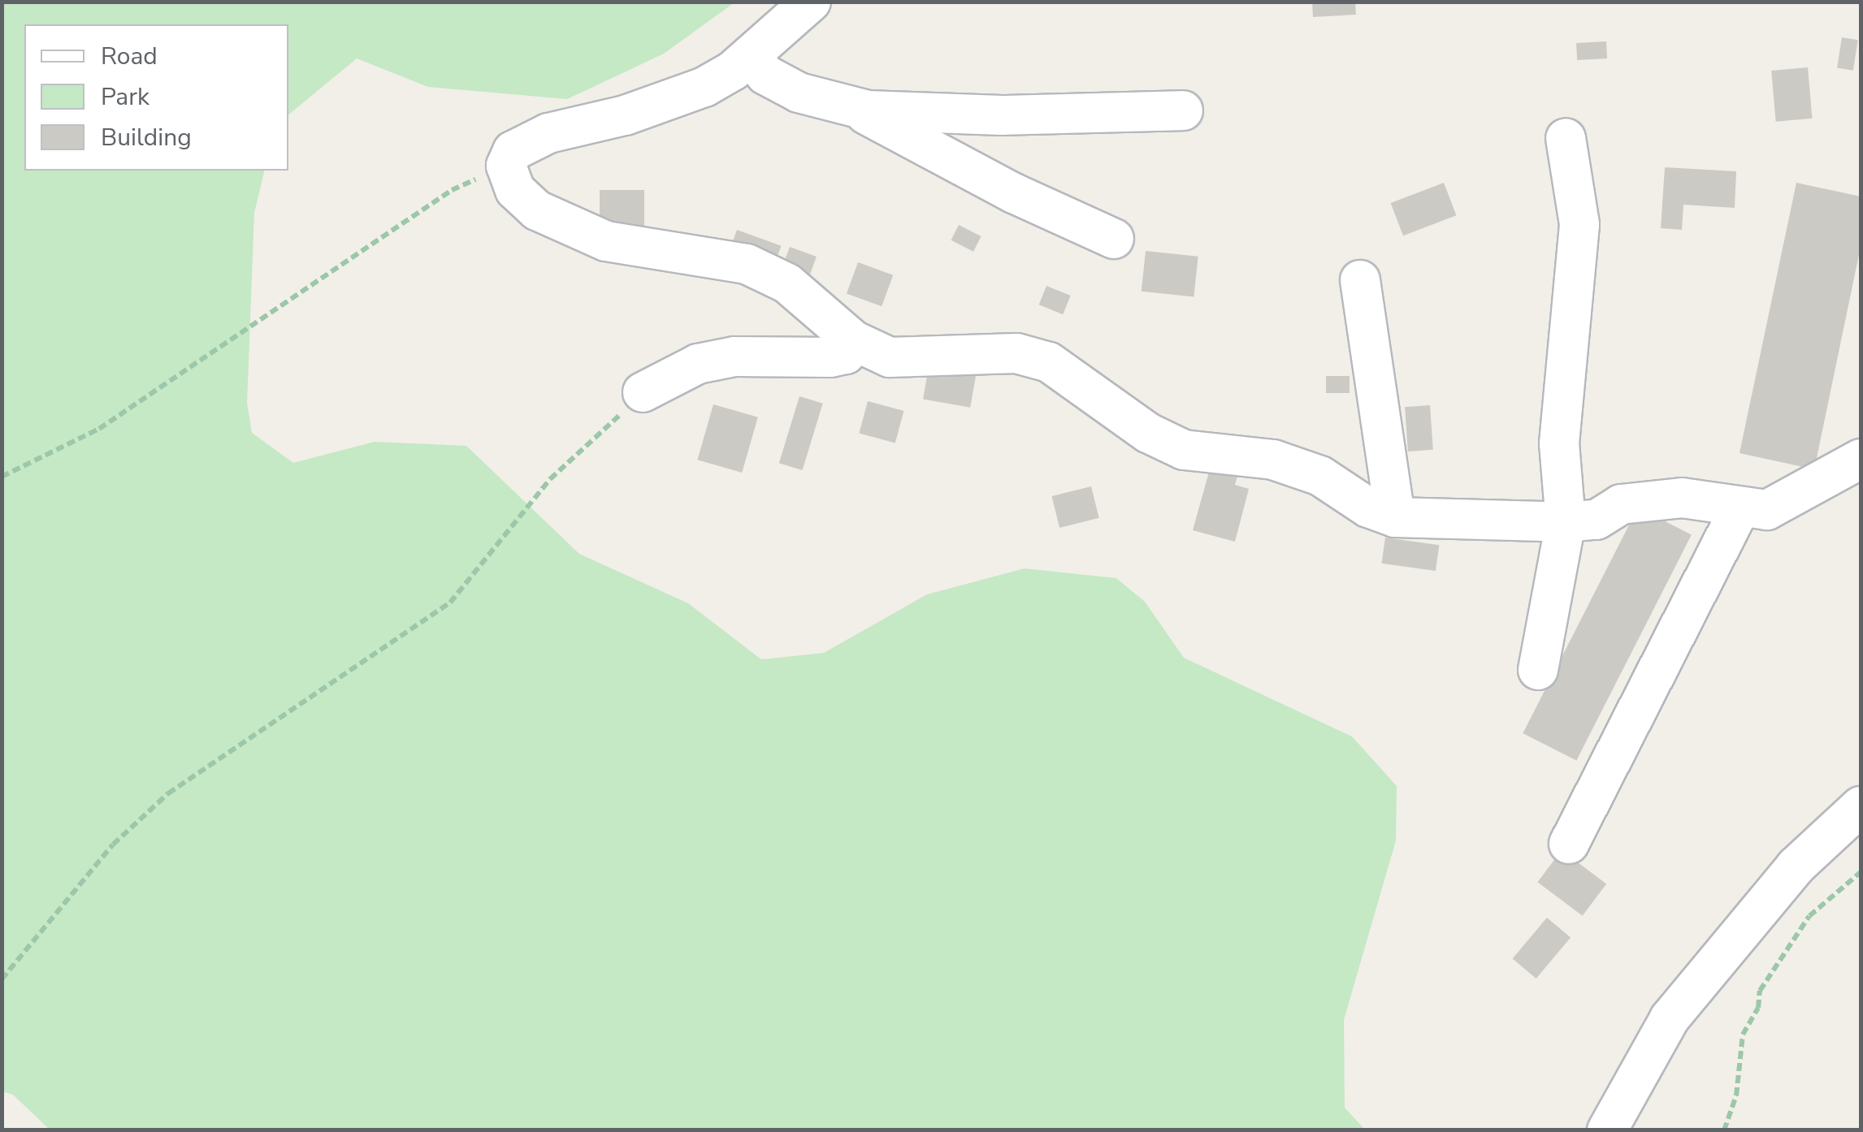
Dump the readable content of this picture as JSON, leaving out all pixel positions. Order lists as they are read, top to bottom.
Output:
{
  "legend": ["Road", "Park", "Building"]
}
